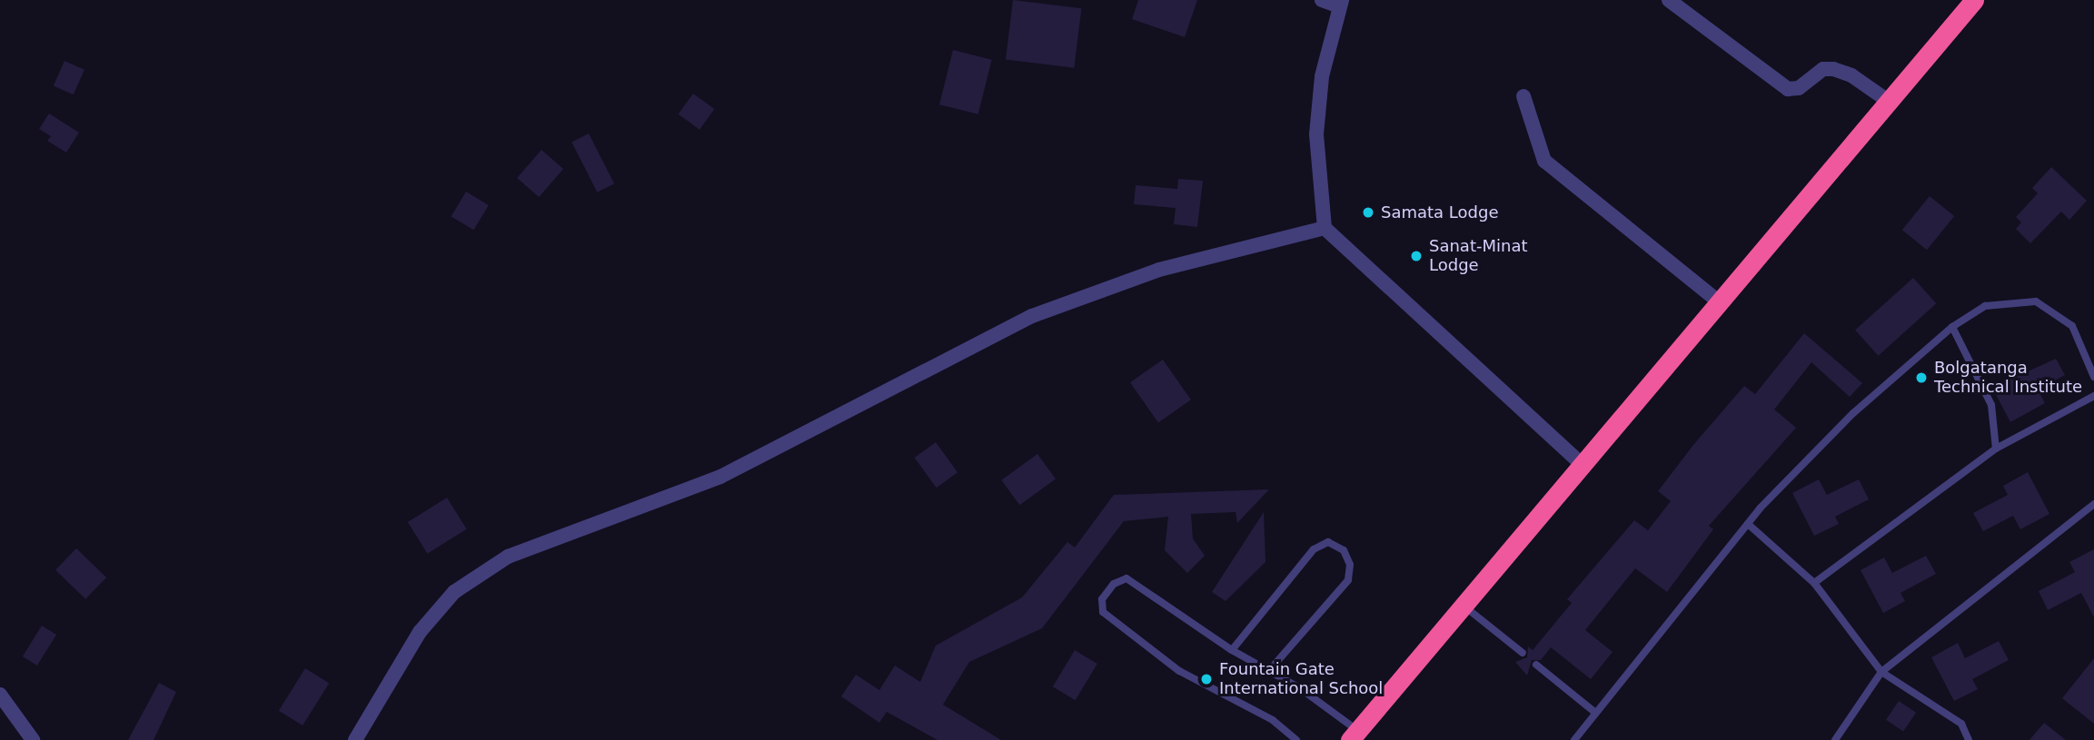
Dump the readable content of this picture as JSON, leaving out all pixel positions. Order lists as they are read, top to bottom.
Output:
{
  "places": [
    "Samata Lodge",
    "Sanat-Minat Lodge",
    "Bolgatanga Technical Institute",
    "Fountain Gate International School"
  ]
}
